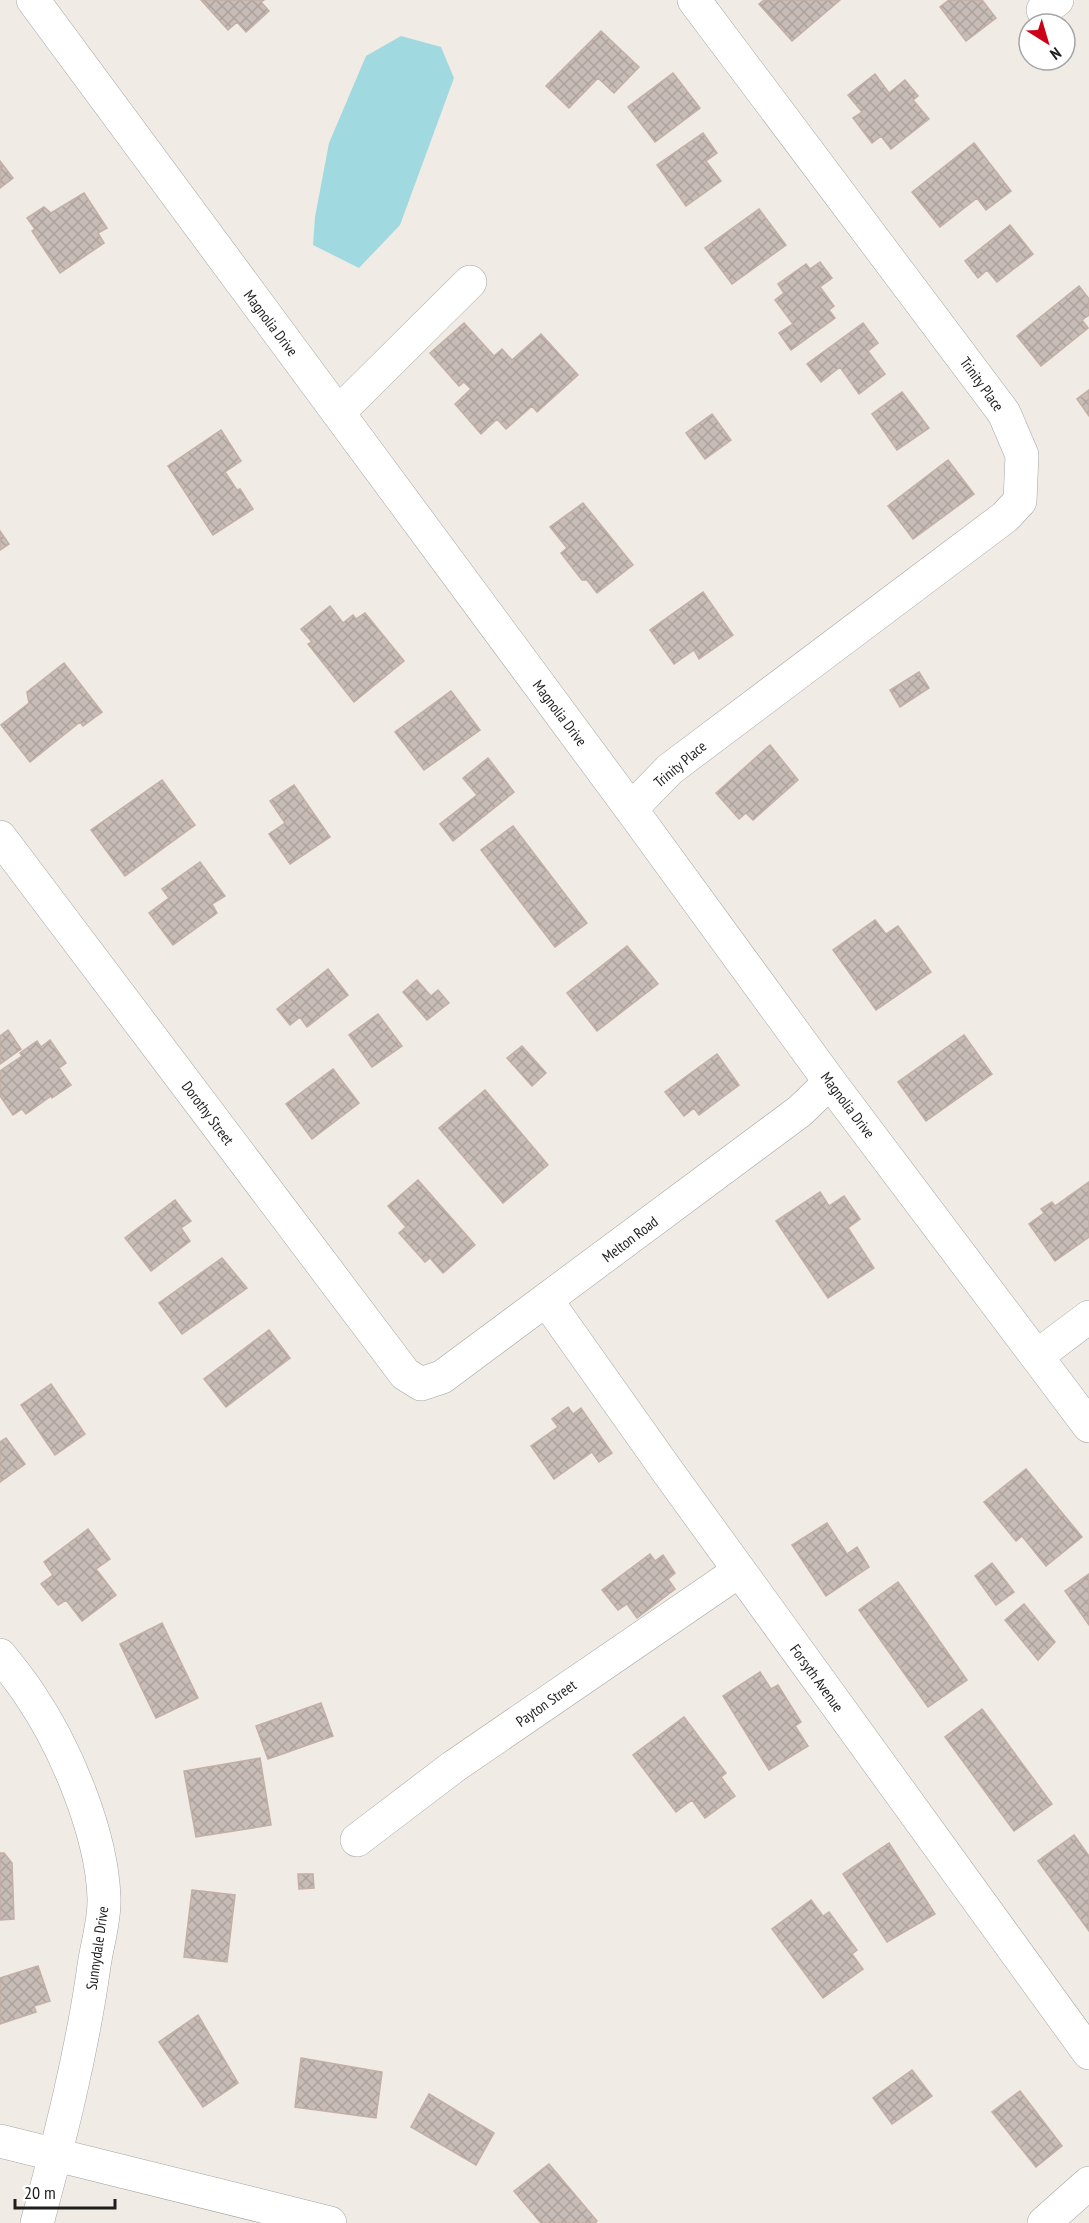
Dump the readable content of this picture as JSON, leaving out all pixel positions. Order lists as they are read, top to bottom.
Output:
{
  "streets": {
    "street": [
      "Magnolia Drive",
      "Trinity Place",
      "Dorothy Street",
      "Melton Road",
      "Forsyth Avenue",
      "Payton Street",
      "Sunnydale Drive"
    ]
  },
  "crossings": [
    ["Magnolia Drive", "Trinity Place"],
    ["Magnolia Drive", "Melton Road"],
    ["Dorothy Street", "Melton Road"],
    ["Melton Road", "Forsyth Avenue"],
    ["Forsyth Avenue", "Payton Street"]
  ],
  "scale_bar": "20 m",
  "north": "bottom right"
}
